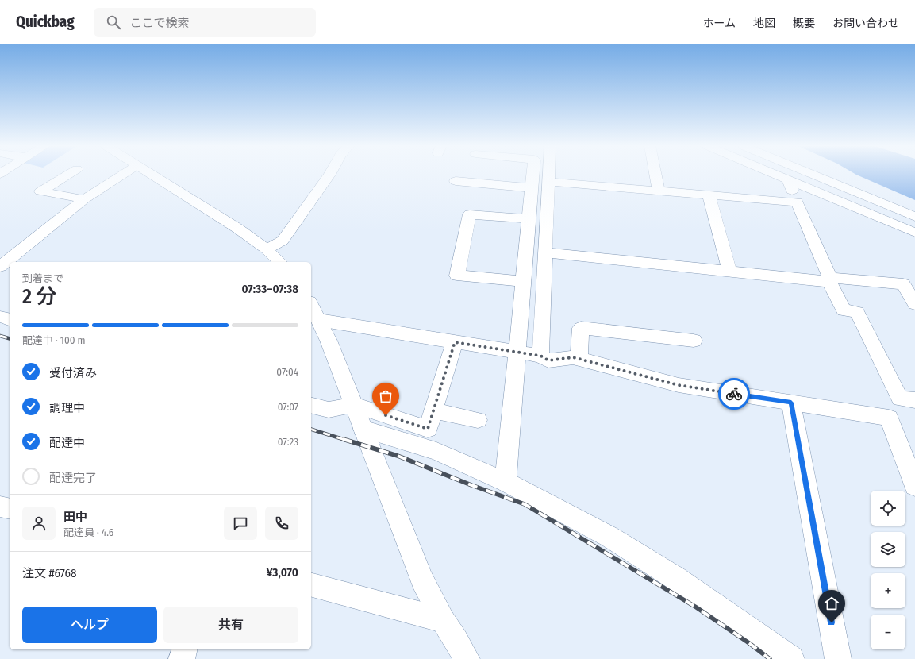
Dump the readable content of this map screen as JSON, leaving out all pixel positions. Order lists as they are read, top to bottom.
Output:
{
  "page": {
    "header": "Quickbag",
    "search": "ここで検索",
    "nav": [
      "ホーム",
      "地図",
      "概要",
      "お問い合わせ"
    ],
    "heading": ["2 分", "到着まで", "07:33–07:38"],
    "panel": [
      "田中",
      "配達員 · 4.6",
      "注文 #6768",
      "¥3,070"
    ],
    "bar": "配達中 · 100 m",
    "list": [
      ["受付済み", "07:04"],
      ["調理中", "07:07"],
      ["配達中", "07:23"],
      "配達完了"
    ],
    "map_buttons": ["+", "−"],
    "buttons": ["ヘルプ", "共有"]
  }
}
